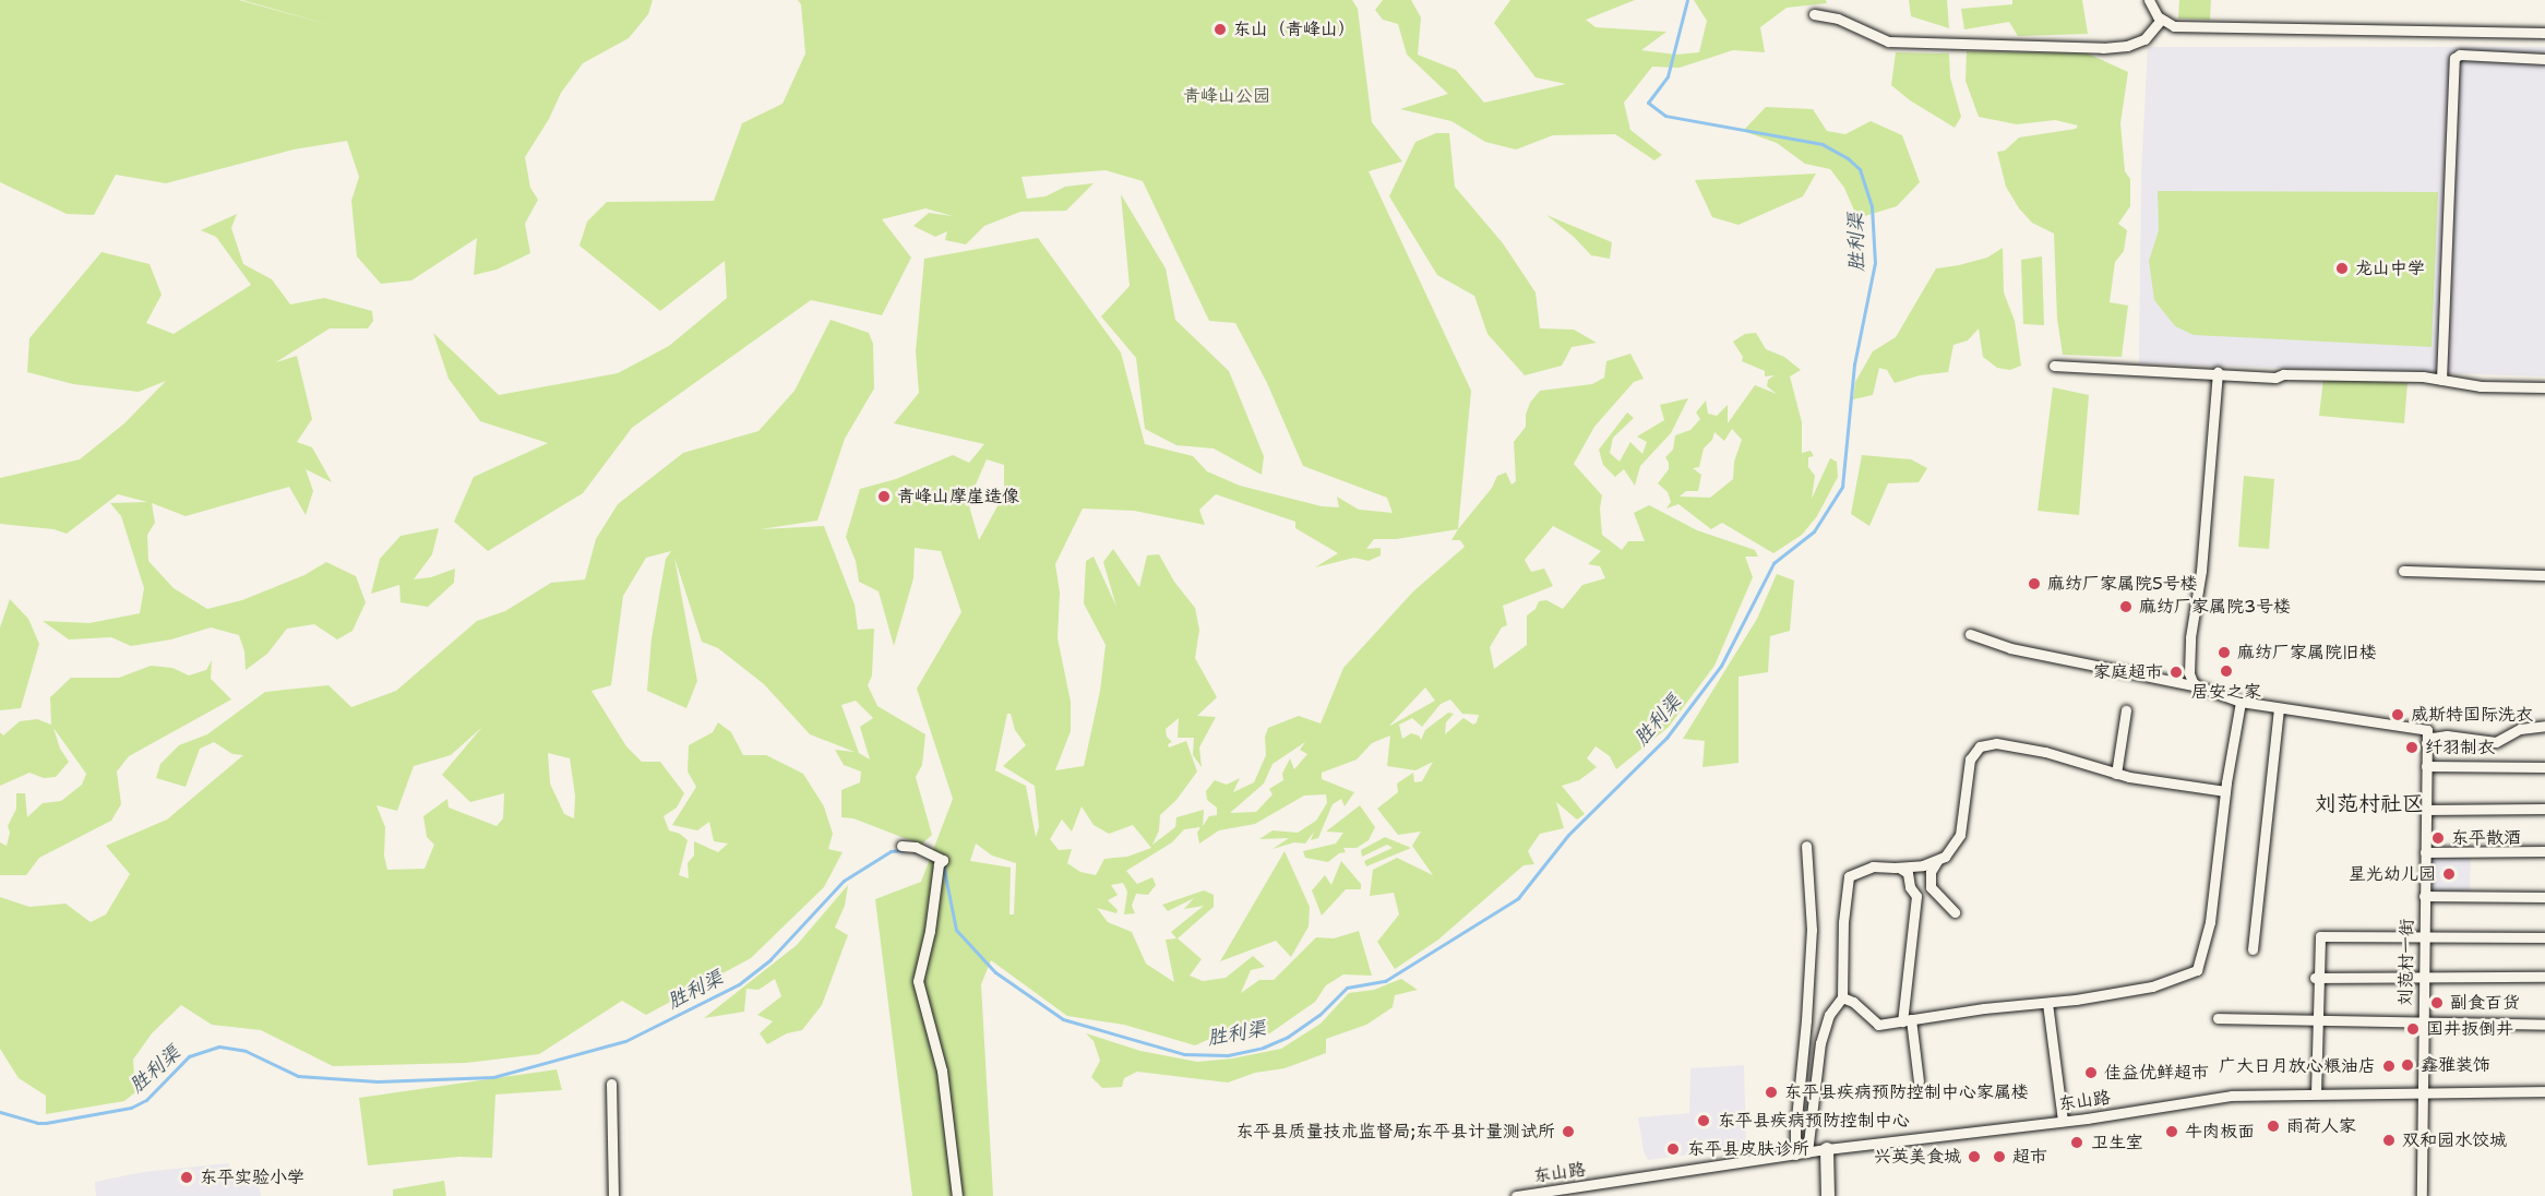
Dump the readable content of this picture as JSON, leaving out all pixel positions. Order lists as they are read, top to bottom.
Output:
{
  "streets": {
    "street": ["刘范村一街", "东山路"]
  },
  "crossings": [
    ["刘范村一街", "东山路"]
  ],
  "districts": ["刘范村社区"],
  "water": ["胜利渠"],
  "parks": ["青峰山公园"],
  "places": [
    "东山（青峰山）",
    "龙山中学",
    "青峰山摩崖造像",
    "麻纺厂家属院5号楼",
    "麻纺厂家属院3号楼",
    "麻纺厂家属院旧楼",
    "居安之家",
    "家庭超市",
    "威斯特国际洗衣",
    "纤羽制衣",
    "东平散酒",
    "星光幼儿园",
    "副食百货",
    "国井扳倒井",
    "鑫雅装饰",
    "广大日月放心粮油店",
    "佳益优鲜超市",
    "东平县疾病预防控制中心家属楼",
    "东平县疾病预防控制中心",
    "雨荷人家",
    "东平县质量技术监督局;东平县计量测试所",
    "牛肉板面",
    "双和园水饺城",
    "卫生室",
    "东平县皮肤诊所",
    "兴英美食城",
    "超市",
    "东平实验小学"
  ]
}
